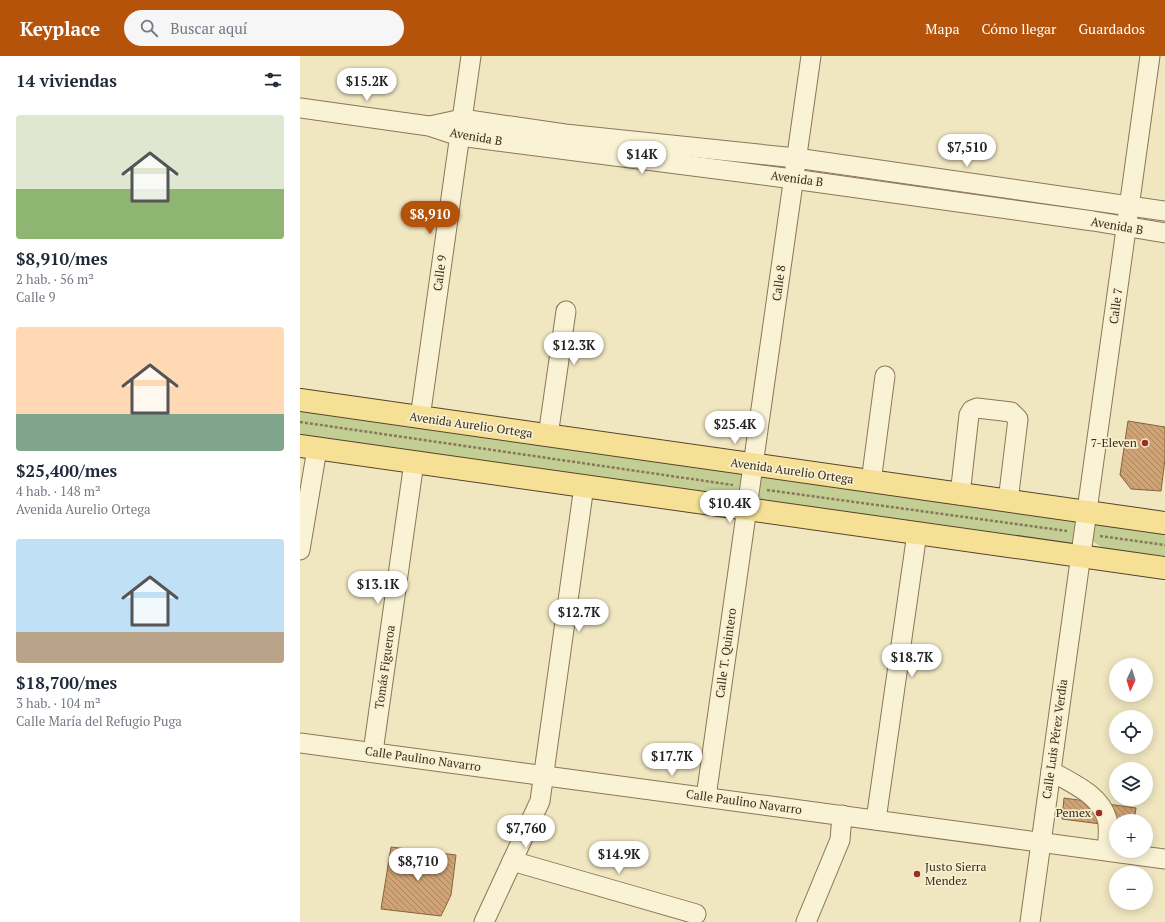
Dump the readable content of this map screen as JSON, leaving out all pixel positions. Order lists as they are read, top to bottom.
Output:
{
  "streets": {
    "main road": ["Avenida Aurelio Ortega"],
    "street": [
      "Avenida B",
      "Calle 9",
      "Calle 8",
      "Calle 7",
      "Calle T. Quintero",
      "Tomás Figueroa",
      "Calle Luis Pérez Verdia",
      "Calle Paulino Navarro"
    ]
  },
  "crossings": [
    ["Avenida B", "Calle 9"],
    ["Avenida B", "Calle 8"],
    ["Avenida B", "Calle 7"],
    ["Calle 9", "Avenida Aurelio Ortega"],
    ["Calle 8", "Avenida Aurelio Ortega"],
    ["Calle 8", "Calle T. Quintero"],
    ["Calle 7", "Avenida Aurelio Ortega"],
    ["Calle 7", "Calle Luis Pérez Verdia"],
    ["Calle T. Quintero", "Calle Paulino Navarro"],
    ["Tomás Figueroa", "Calle Paulino Navarro"],
    ["Calle Luis Pérez Verdia", "Calle Paulino Navarro"]
  ],
  "places": ["7-Eleven", "Pemex", "Justo Sierra Mendez"],
  "north": "bottom",
  "page": {
    "header": "Keyplace",
    "search": "Buscar aquí",
    "nav": ["Mapa", "Cómo llegar", "Guardados"],
    "heading": "14 viviendas",
    "price": [
      "$15.2K",
      "$7,510",
      "$14K",
      "$8,910",
      "$12.3K",
      "$25.4K",
      "$10.4K",
      "$13.1K",
      "$12.7K",
      "$18.7K",
      "$17.7K",
      "$7,760",
      "$14.9K",
      "$8,710"
    ],
    "list": [
      {
        "name": "$8,910/mes",
        "note": "2 hab. · 56 m² · Calle 9"
      },
      {
        "name": "$25,400/mes",
        "note": "4 hab. · 148 m² · Avenida Aurelio Ortega"
      },
      {
        "name": "$18,700/mes",
        "note": "3 hab. · 104 m² · Calle María del Refugio Puga"
      }
    ],
    "map_buttons": ["+", "−"]
  }
}
